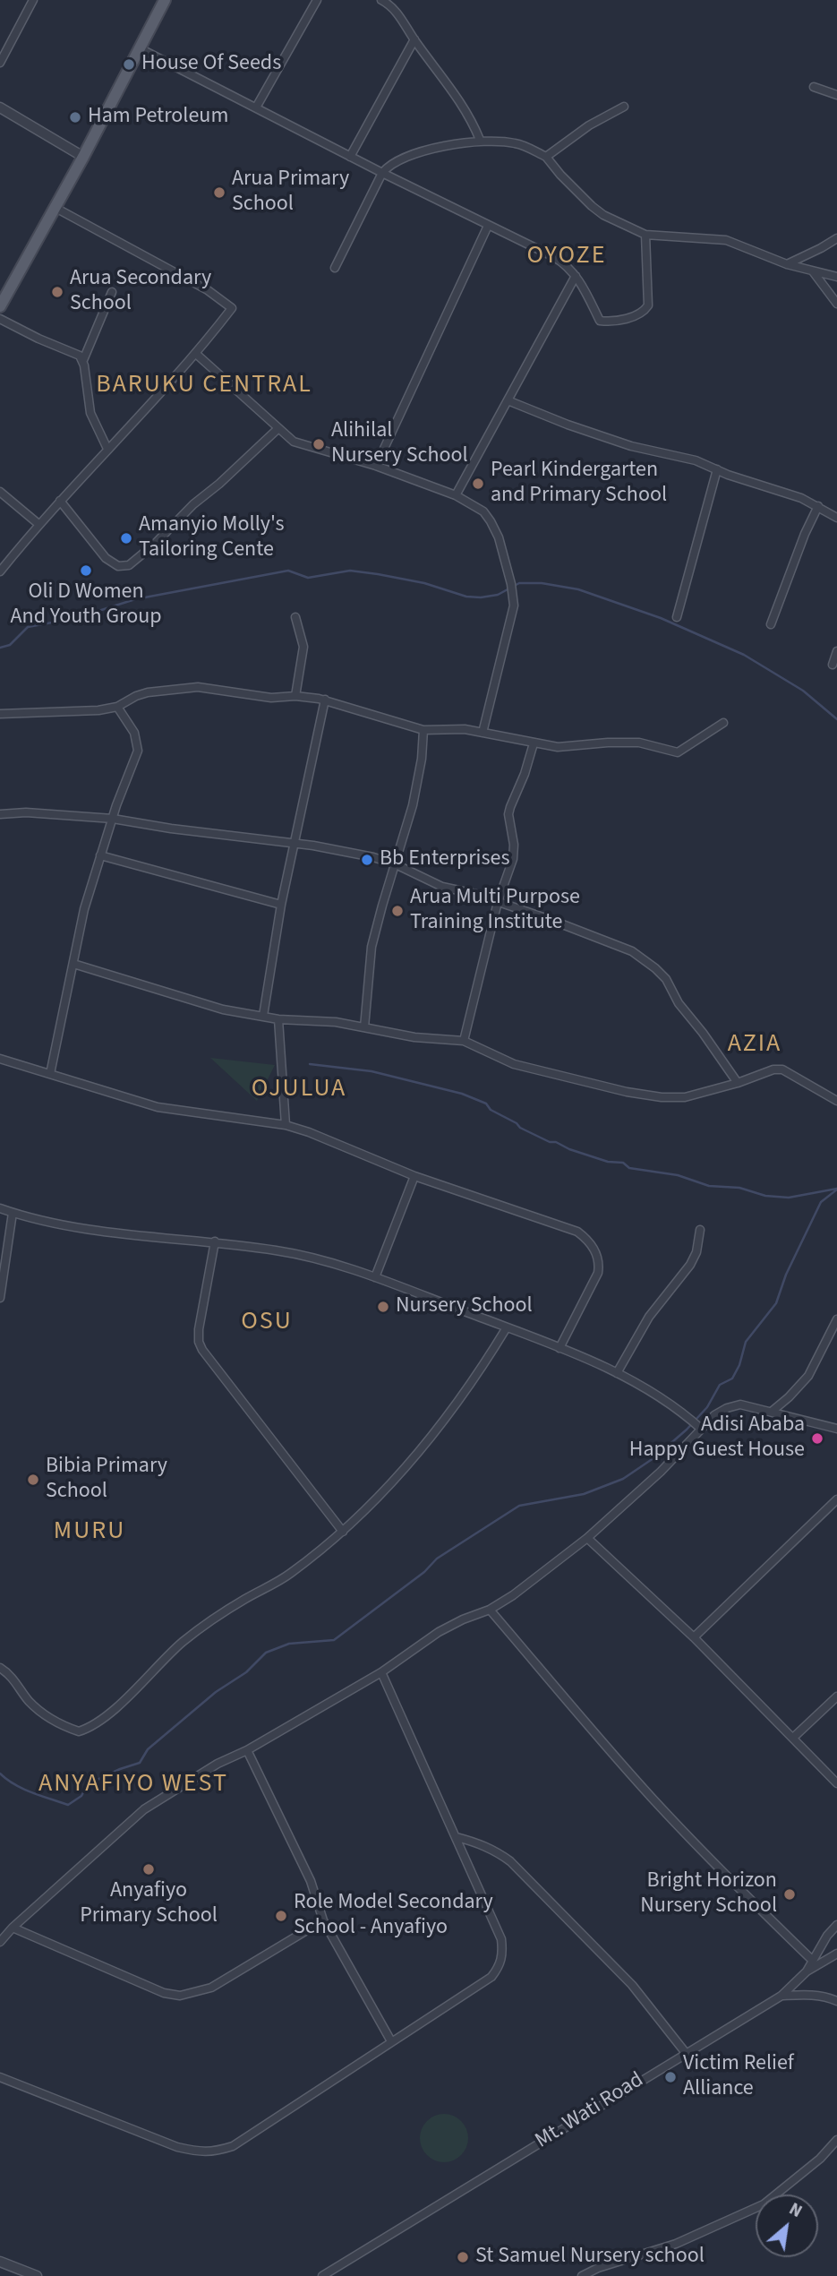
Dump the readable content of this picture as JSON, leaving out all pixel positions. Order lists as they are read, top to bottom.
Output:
{
  "streets": {
    "street": ["Mt. Wati Road"]
  },
  "districts": [
    "OYOZE",
    "BARUKU CENTRAL",
    "AZIA",
    "OJULUA",
    "OSU",
    "MURU",
    "ANYAFIYO WEST"
  ],
  "places": [
    "House Of Seeds",
    "Ham Petroleum",
    "Arua Primary School",
    "Arua Secondary School",
    "Alihilal Nursery School",
    "Pearl Kindergarten and Primary School",
    "Amanyio Molly's Tailoring Cente",
    "Oli D Women And Youth Group",
    "Bb Enterprises",
    "Arua Multi Purpose Training Institute",
    "Nursery School",
    "Adisi Ababa Happy Guest House",
    "Bibia Primary School",
    "Anyafiyo Primary School",
    "Bright Horizon Nursery School",
    "Role Model Secondary School - Anyafiyo",
    "Victim Relief Alliance",
    "St Samuel Nursery school"
  ],
  "north": "top right"
}
